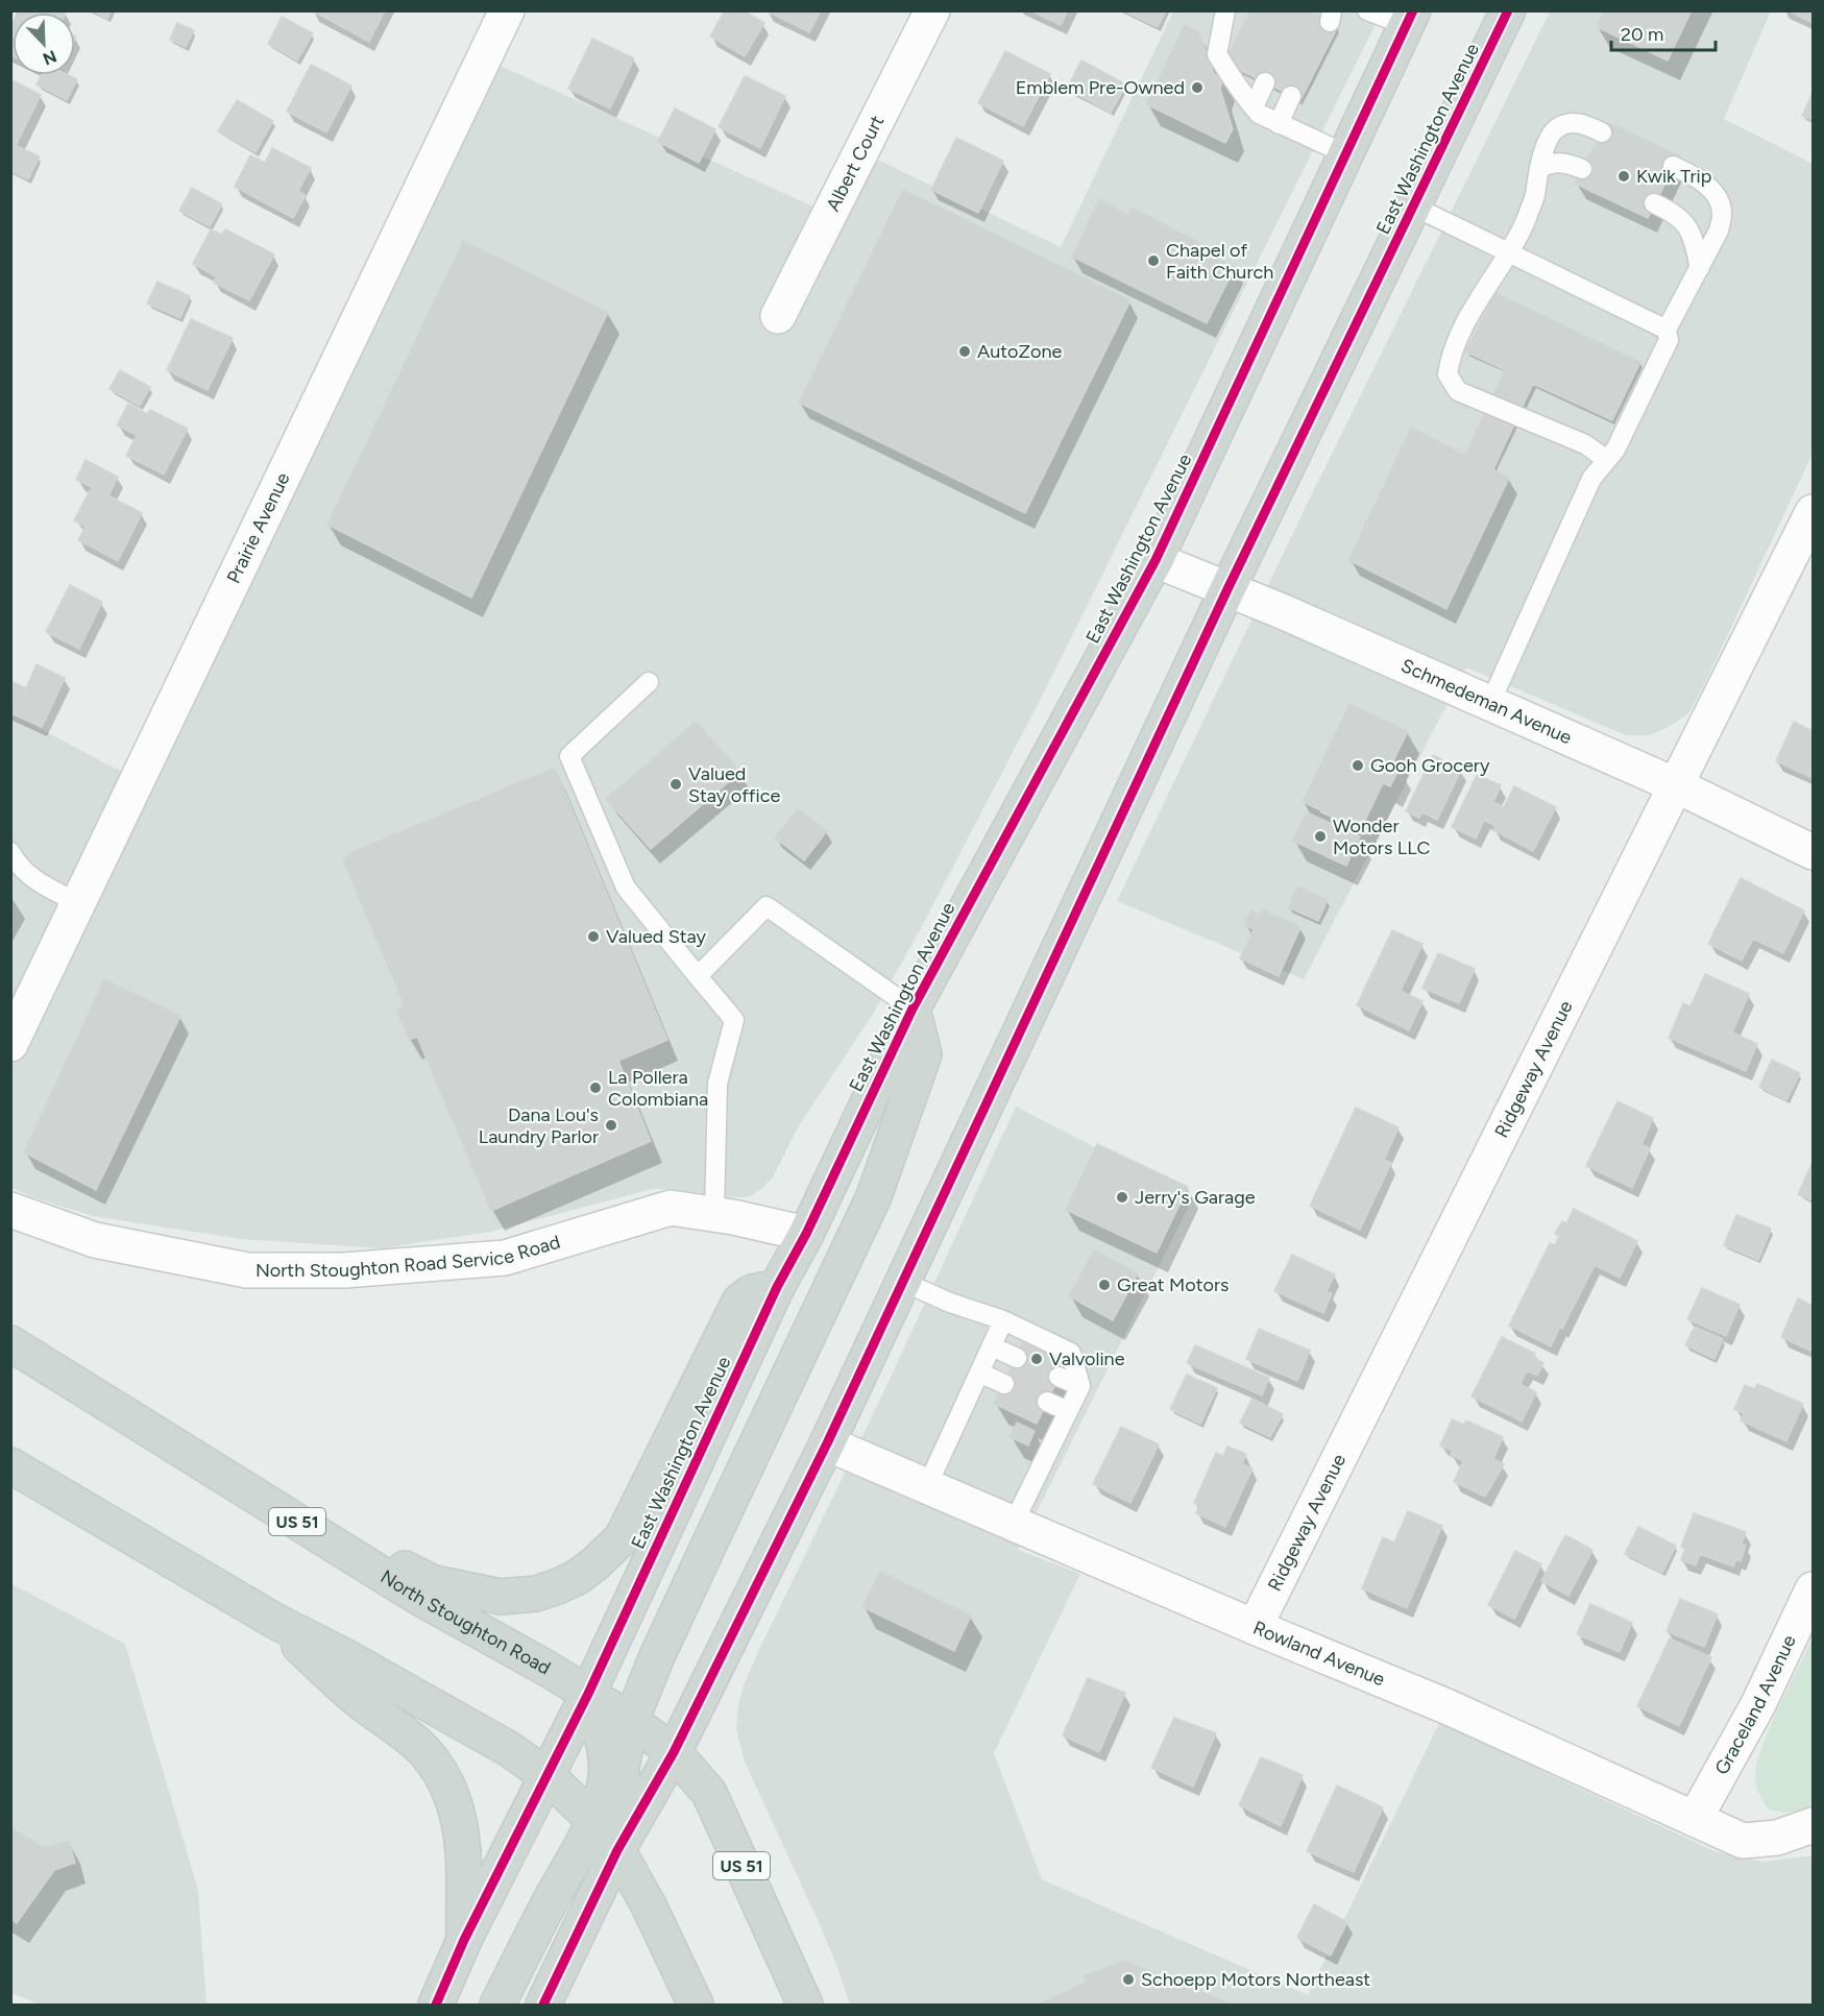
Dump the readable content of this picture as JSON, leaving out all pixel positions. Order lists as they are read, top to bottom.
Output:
{
  "streets": {
    "main road": ["East Washington Avenue", "US 51", "North Stoughton Road"],
    "street": [
      "Albert Court",
      "Prairie Avenue",
      "Schmedeman Avenue",
      "Ridgeway Avenue",
      "North Stoughton Road Service Road",
      "Rowland Avenue",
      "Graceland Avenue"
    ]
  },
  "crossings": [
    ["East Washington Avenue", "Schmedeman Avenue"],
    ["East Washington Avenue", "North Stoughton Road Service Road"],
    ["East Washington Avenue", "North Stoughton Road"],
    ["East Washington Avenue", "Rowland Avenue"],
    ["Schmedeman Avenue", "Ridgeway Avenue"],
    ["Ridgeway Avenue", "Rowland Avenue"],
    ["Rowland Avenue", "Graceland Avenue"]
  ],
  "places": [
    "Emblem Pre-Owned",
    "Kwik Trip",
    "Chapel of Faith Church",
    "AutoZone",
    "Gooh Grocery",
    "Valued Stay office",
    "Wonder Motors LLC",
    "Valued Stay",
    "La Pollera Colombiana",
    "Dana Lou's Laundry Parlor",
    "Jerry's Garage",
    "Great Motors",
    "Valvoline",
    "Schoepp Motors Northeast"
  ],
  "scale_bar": "20 m",
  "north": "bottom right"
}
